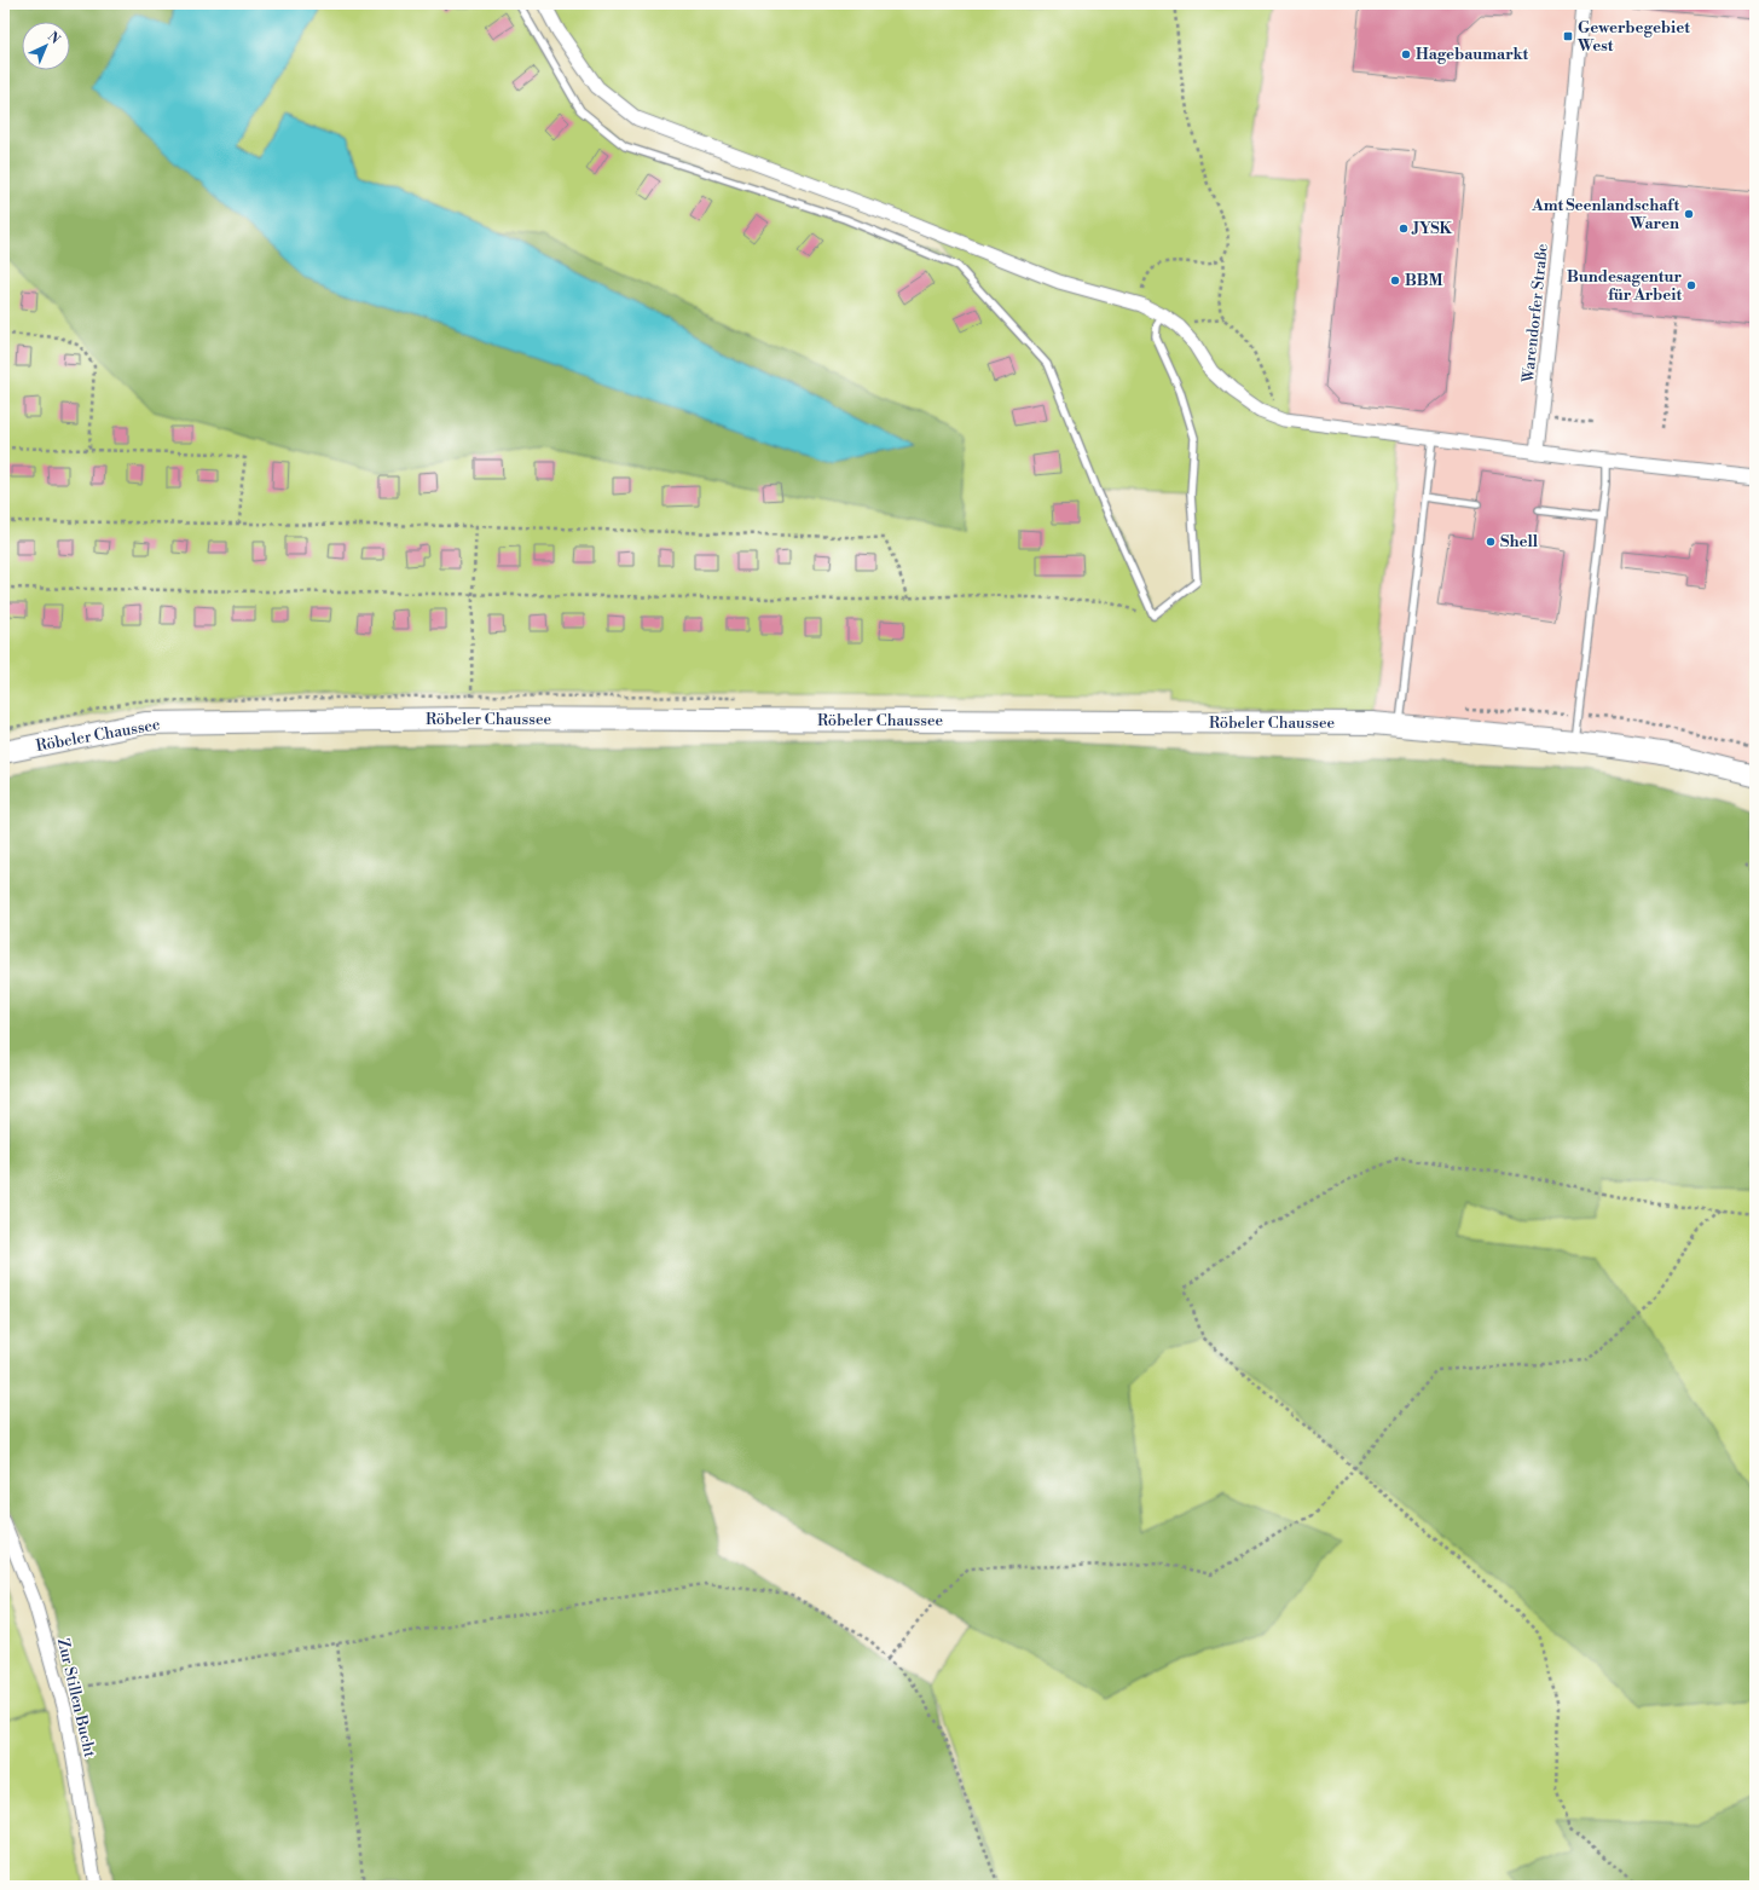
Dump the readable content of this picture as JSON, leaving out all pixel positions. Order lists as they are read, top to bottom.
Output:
{
  "streets": {
    "main road": ["Röbeler Chaussee"],
    "street": ["Warendorfer Straße", "Zur Stillen Bucht"]
  },
  "places": {
    "transit": ["Gewerbegebiet West"],
    "other": [
      "Hagebaumarkt",
      "Amt Seenlandschaft Waren",
      "JYSK",
      "BBM",
      "Bundesagentur für Arbeit",
      "Shell"
    ]
  },
  "north": "top right"
}
